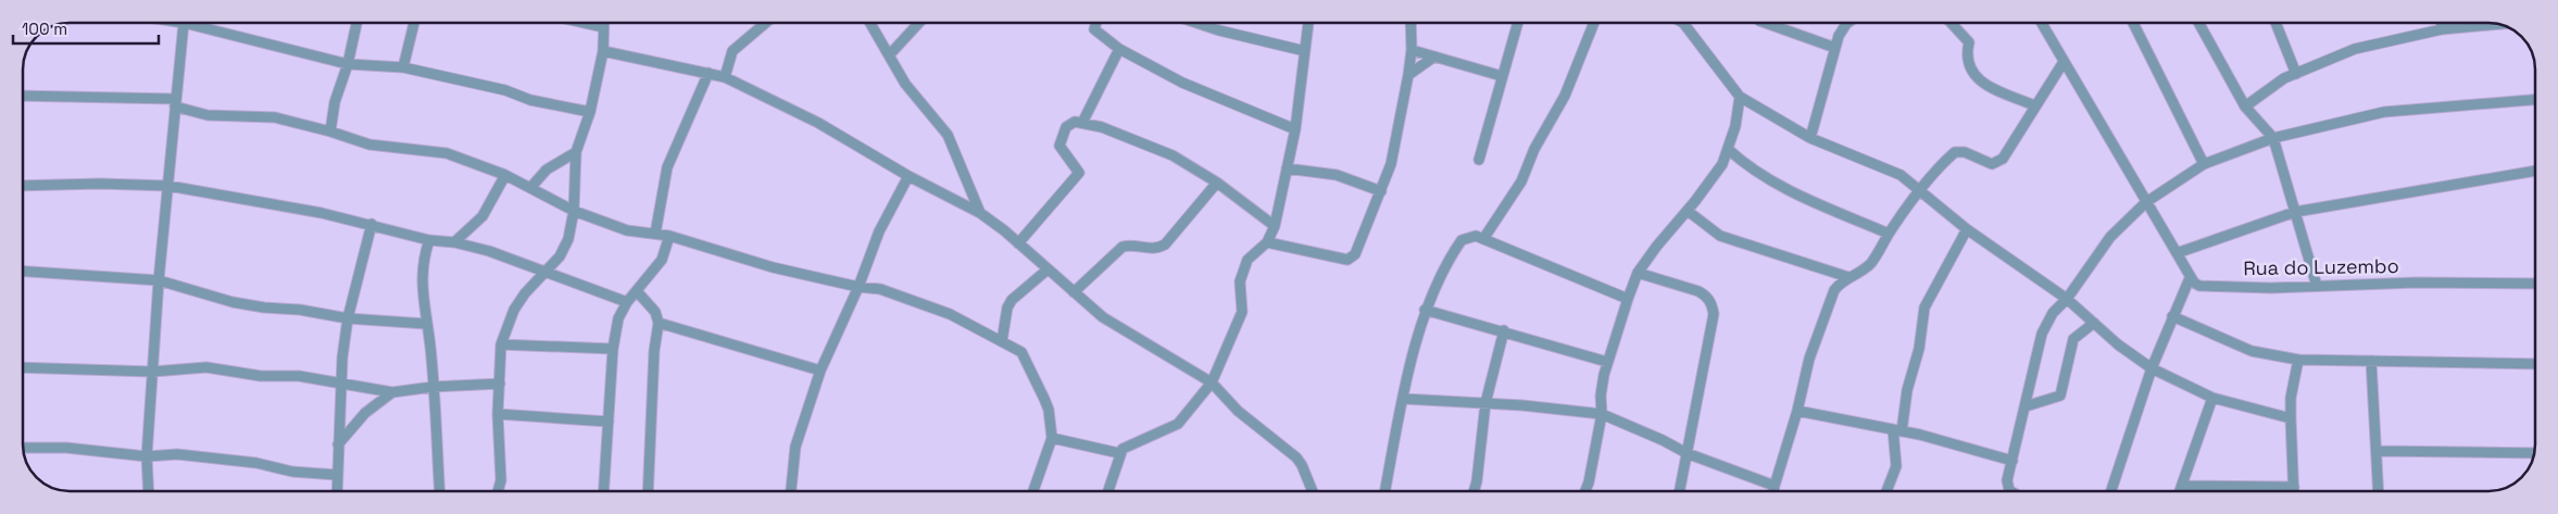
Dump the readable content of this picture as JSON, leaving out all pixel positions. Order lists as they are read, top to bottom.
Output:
{
  "streets": {
    "street": ["Rua do Luzembo"]
  },
  "scale_bar": "100 m"
}
